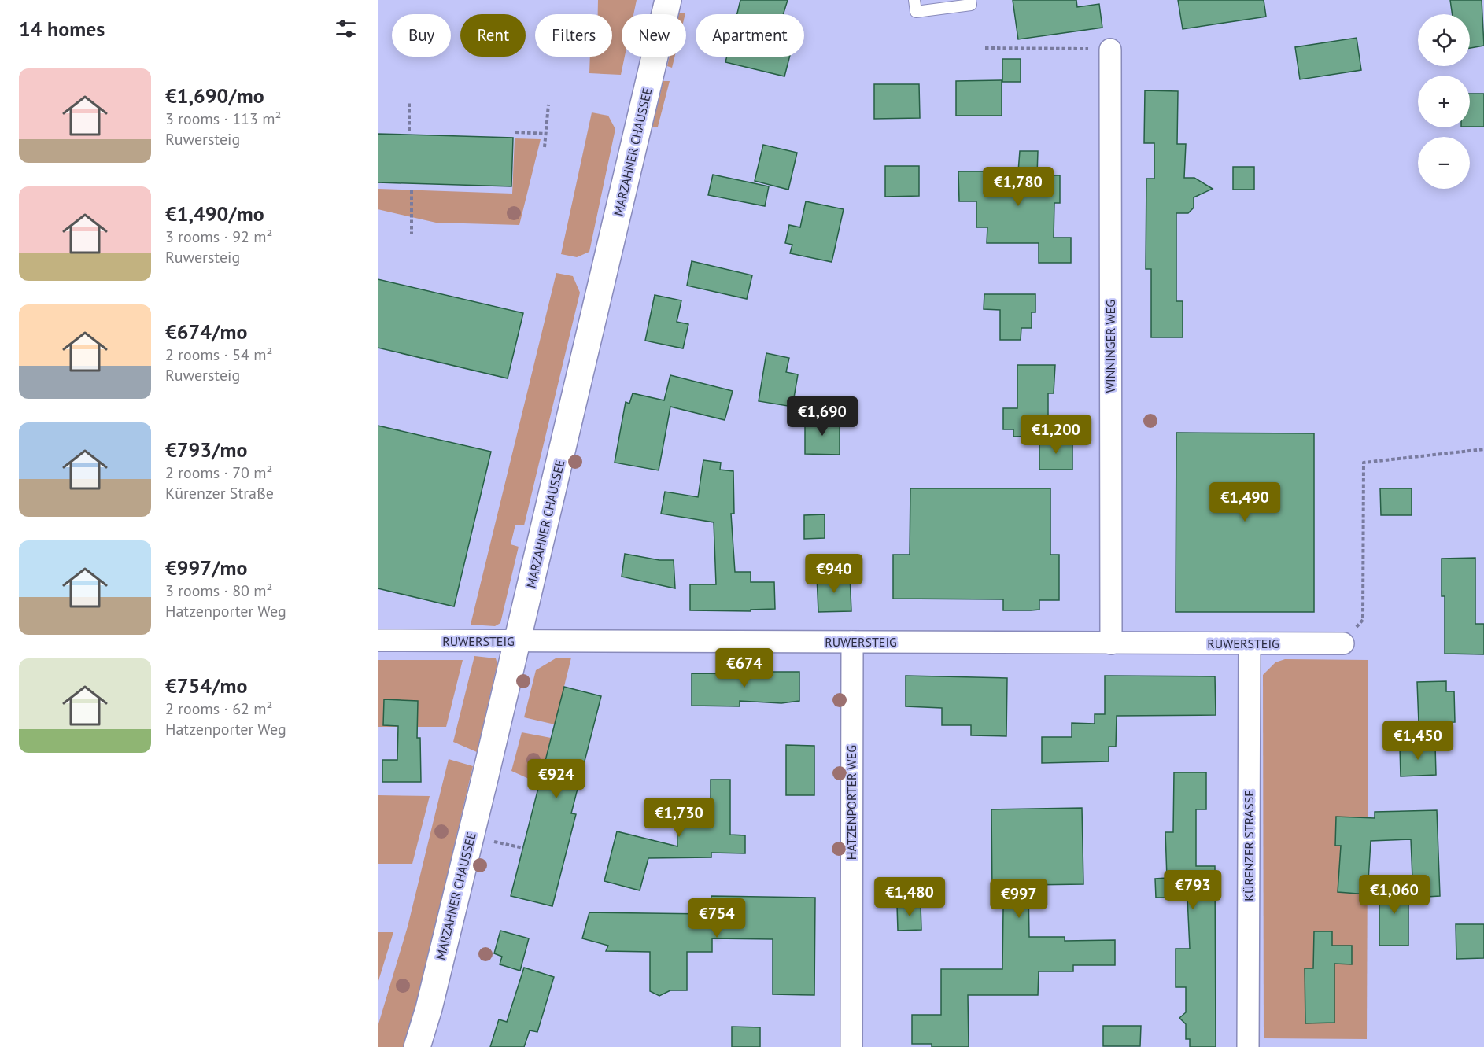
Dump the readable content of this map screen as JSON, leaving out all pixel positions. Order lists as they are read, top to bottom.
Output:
{
  "streets": {
    "street": [
      "MARZAHNER CHAUSSEE",
      "WINNINGER WEG",
      "RUWERSTEIG",
      "HATZENPORTER WEG",
      "KÜRENZER STRASSE"
    ]
  },
  "crossings": [
    ["MARZAHNER CHAUSSEE", "RUWERSTEIG"],
    ["WINNINGER WEG", "RUWERSTEIG"],
    ["RUWERSTEIG", "HATZENPORTER WEG"],
    ["RUWERSTEIG", "KÜRENZER STRASSE"]
  ],
  "page": {
    "heading": "14 homes",
    "map_buttons": ["+", "−"],
    "chip": [
      "Buy",
      "Rent",
      "Filters",
      "New",
      "Apartment"
    ],
    "list": [
      {
        "name": "€1,690/mo",
        "note": "3 rooms · 113 m² · Ruwersteig"
      },
      {
        "name": "€1,490/mo",
        "note": "3 rooms · 92 m² · Ruwersteig"
      },
      {
        "name": "€674/mo",
        "note": "2 rooms · 54 m² · Ruwersteig"
      },
      {
        "name": "€793/mo",
        "note": "2 rooms · 70 m² · Kürenzer Straße"
      },
      {
        "name": "€997/mo",
        "note": "3 rooms · 80 m² · Hatzenporter Weg"
      },
      {
        "name": "€754/mo",
        "note": "2 rooms · 62 m² · Hatzenporter Weg"
      }
    ],
    "price": [
      "€1,780",
      "€1,690",
      "€1,200",
      "€1,490",
      "€940",
      "€674",
      "€1,450",
      "€924",
      "€1,730",
      "€793",
      "€1,060",
      "€1,480",
      "€997",
      "€754"
    ]
  }
}
